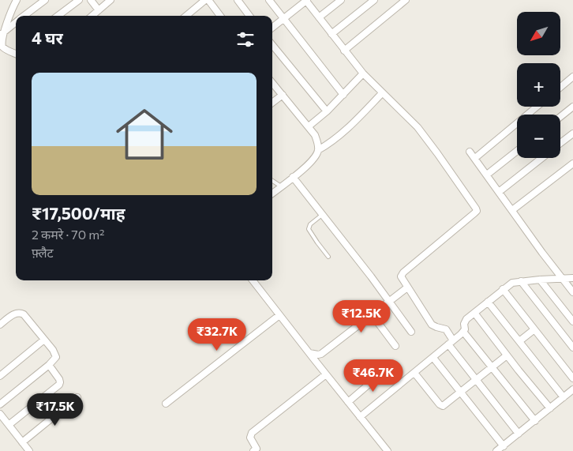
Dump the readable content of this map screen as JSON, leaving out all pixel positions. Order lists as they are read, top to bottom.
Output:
{
  "north": "bottom left",
  "page": {
    "map_buttons": ["+", "−"],
    "heading": "4 घर",
    "list": [
      {
        "name": "₹17,500/माह",
        "note": "2 कमरे · 70 m² · फ़्लैट"
      }
    ],
    "price": [
      "₹12.5K",
      "₹32.7K",
      "₹46.7K",
      "₹17.5K"
    ]
  }
}
